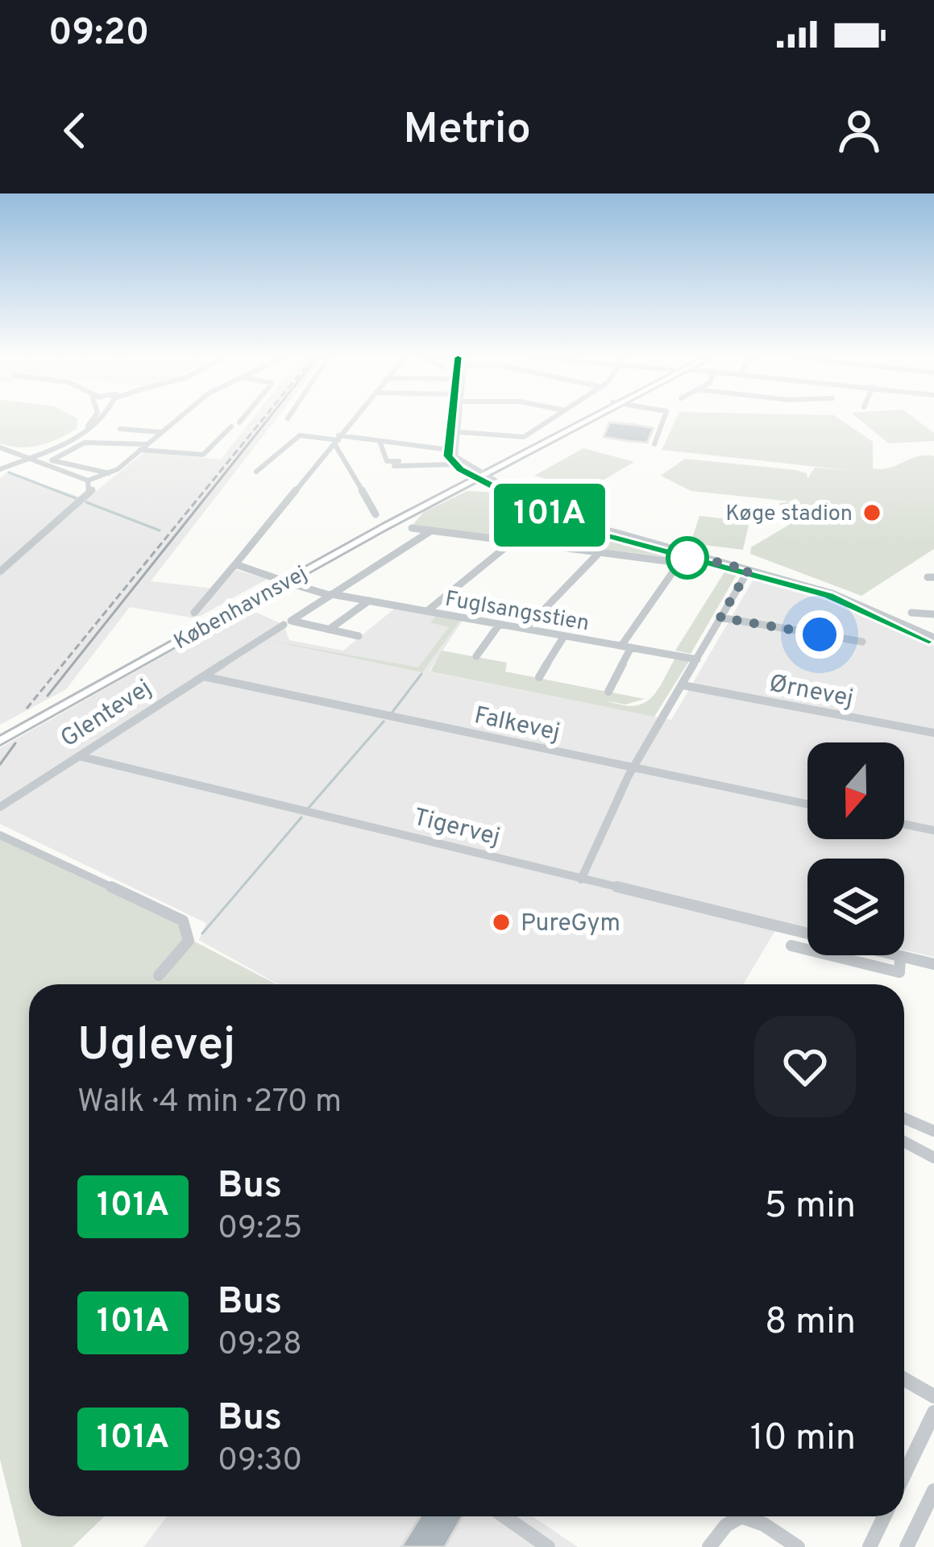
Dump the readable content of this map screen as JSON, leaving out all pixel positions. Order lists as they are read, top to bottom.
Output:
{
  "streets": {
    "main road": ["Københavnsvej"],
    "street": [
      "Fuglsangsstien",
      "Ørnevej",
      "Glentevej",
      "Falkevej",
      "Tigervej"
    ]
  },
  "crossings": [
    ["Fuglsangsstien", "Glentevej"],
    ["Glentevej", "Falkevej"],
    ["Glentevej", "Tigervej"]
  ],
  "places": ["Køge stadion", "PureGym"],
  "lines": ["bus line 101A"],
  "north": "bottom",
  "page": {
    "status": "09:20",
    "header": "Metrio",
    "on_map": "101A",
    "heading": ["Uglevej", "Walk · 4 min · 270 m"],
    "list": [
      {
        "mark": "101A",
        "name": "Bus",
        "note": "09:25",
        "value": "5 min"
      },
      {
        "mark": "101A",
        "name": "Bus",
        "note": "09:28",
        "value": "8 min"
      },
      {
        "mark": "101A",
        "name": "Bus",
        "note": "09:30",
        "value": "10 min"
      }
    ]
  }
}
